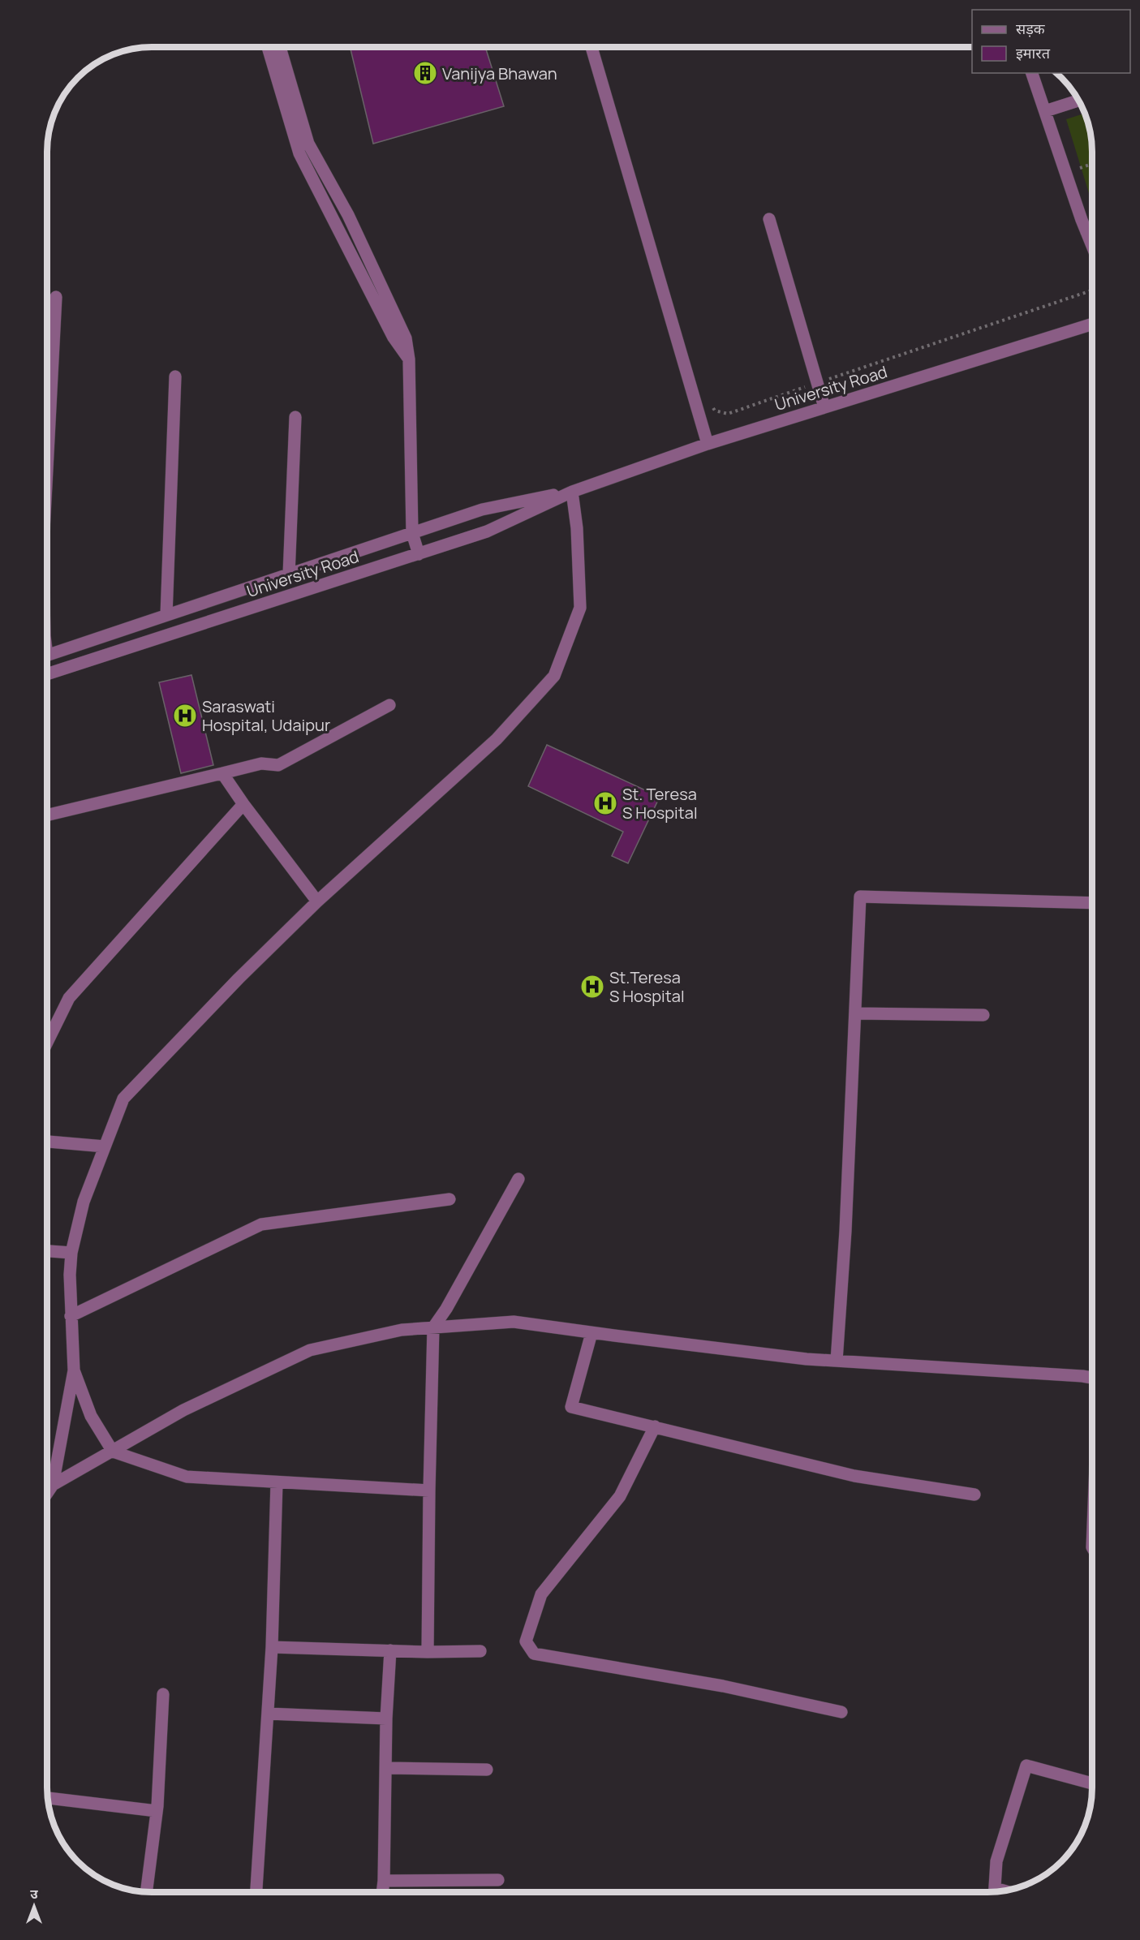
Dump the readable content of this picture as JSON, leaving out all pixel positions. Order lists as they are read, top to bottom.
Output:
{
  "streets": {
    "street": ["University Road"]
  },
  "places": {
    "building": ["Vanijya Bhawan"],
    "hospital": ["Saraswati Hospital, Udaipur", "St. Teresa S Hospital", "St.Teresa S Hospital"]
  },
  "legend": ["सड़क", "इमारत"],
  "north": "top"
}
